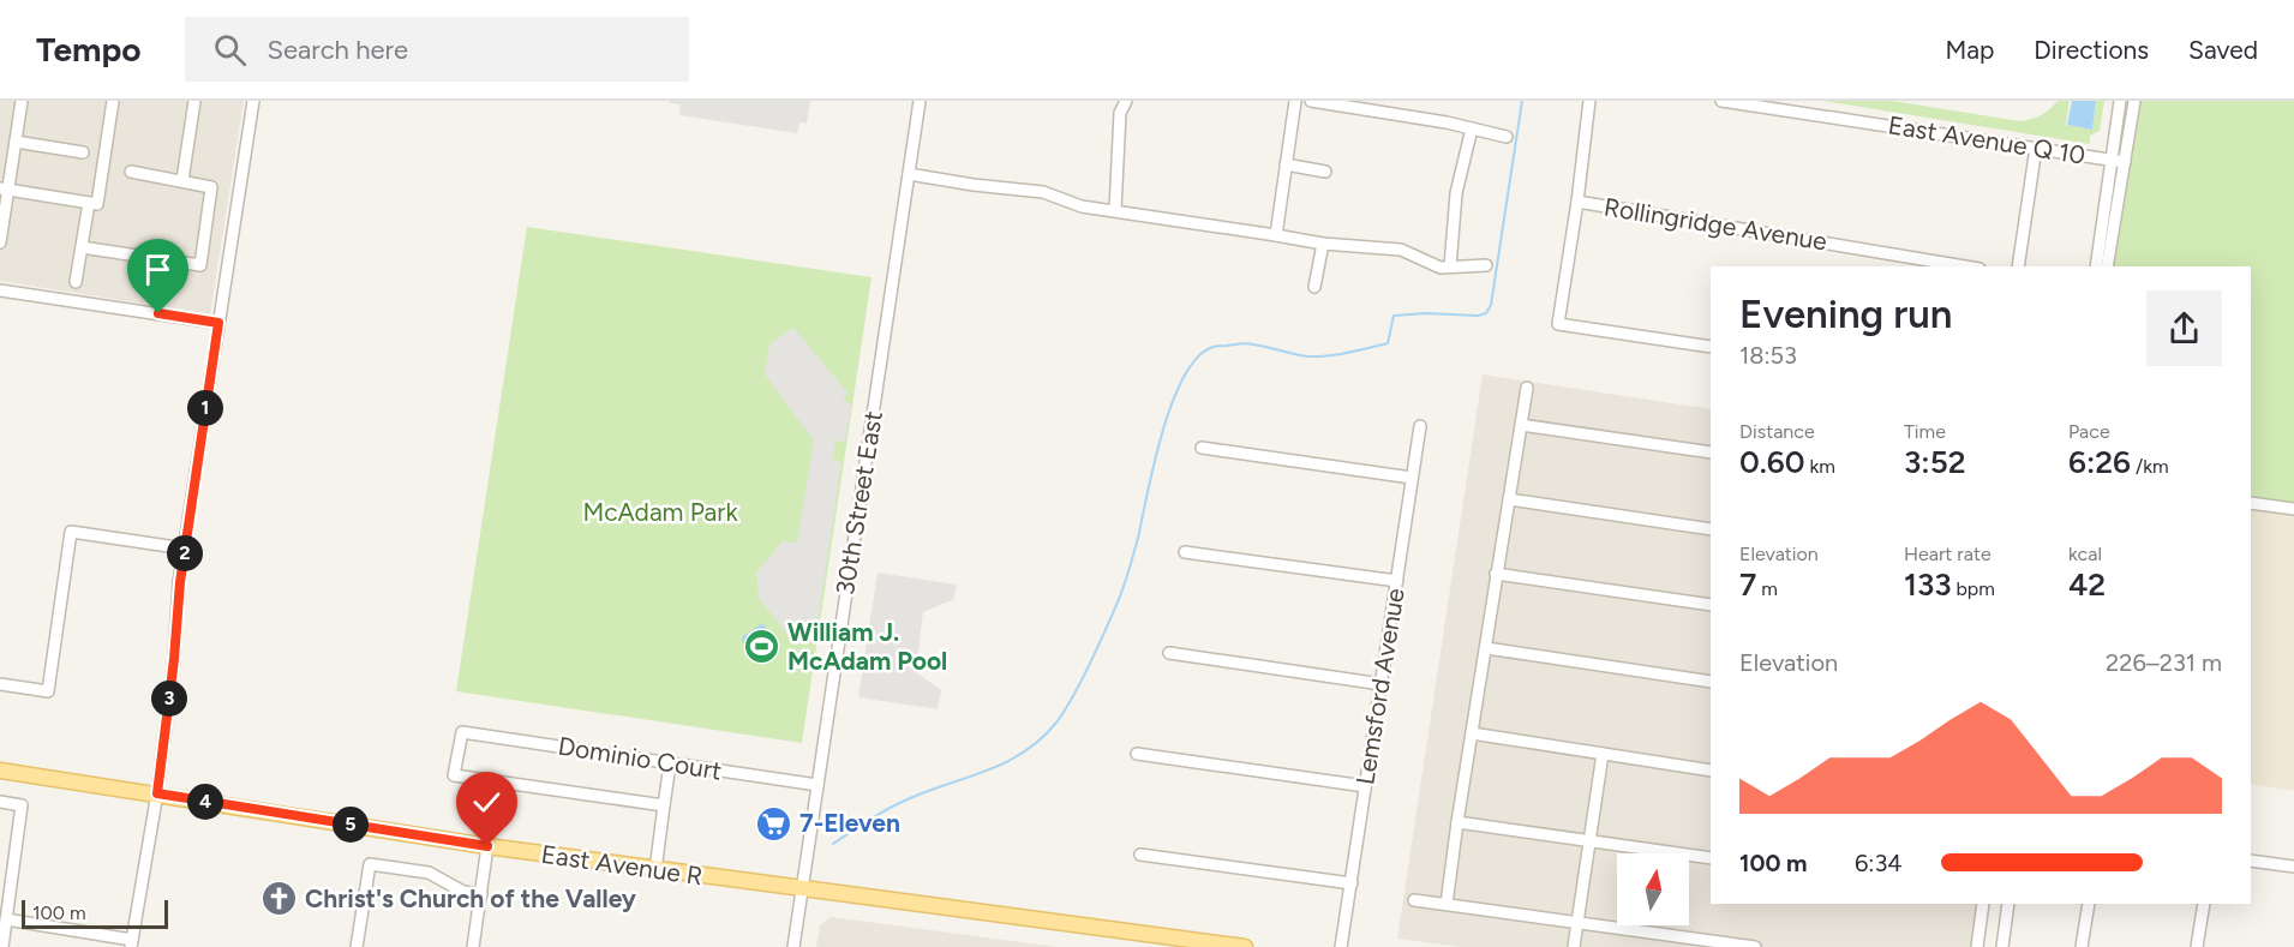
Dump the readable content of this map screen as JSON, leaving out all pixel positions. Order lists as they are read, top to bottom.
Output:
{
  "streets": {
    "main road": ["East Avenue R"],
    "street": [
      "East Avenue Q 10",
      "Rollingridge Avenue",
      "30th Street East",
      "Lemsford Avenue",
      "Dominio Court"
    ]
  },
  "crossings": [
    ["30th Street East", "Dominio Court"],
    ["30th Street East", "East Avenue R"]
  ],
  "parks": ["McAdam Park"],
  "places": {
    "sports": ["William J. McAdam Pool"],
    "supermarket": ["7-Eleven"],
    "church": ["Christ's Church of the Valley"]
  },
  "scale_bar": "100 m",
  "north": "top",
  "page": {
    "header": "Tempo",
    "search": "Search here",
    "nav": ["Map", "Directions", "Saved"],
    "heading": ["Evening run", "18:53"],
    "stats": [
      ["Distance", "0.60 km"],
      ["Time", "3:52"],
      ["Pace", "6:26 /km"],
      ["Elevation", "7 m"],
      ["Heart rate", "133 bpm"],
      ["kcal", "42"]
    ],
    "pins": [
      "1",
      "2",
      "3",
      "4",
      "5"
    ],
    "chart": ["Elevation", "226–231 m"],
    "list": [
      {
        "name": "100 m",
        "note": "6:34"
      }
    ],
    "scale": "100 m"
  }
}
